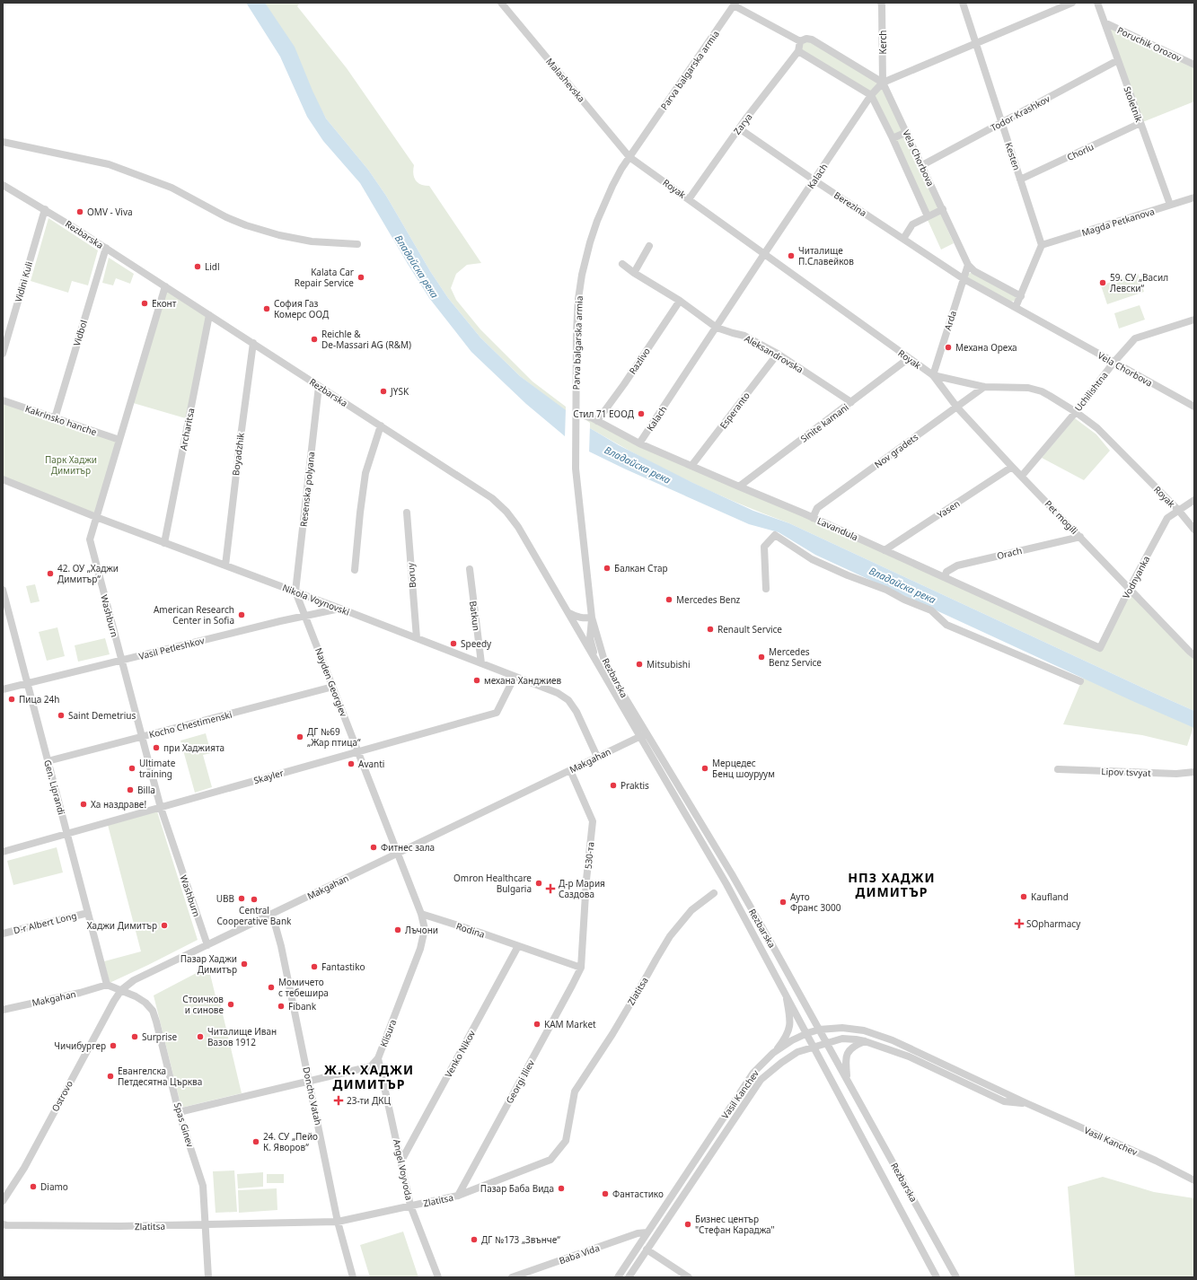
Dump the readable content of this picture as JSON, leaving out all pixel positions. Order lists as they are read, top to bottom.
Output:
{
  "streets": {
    "street": [
      "Kerch",
      "Poruchik Orozov",
      "Parva balgarska armia",
      "Malashevska",
      "Stoletnik",
      "Todor Krashkov",
      "Zarya",
      "Chorlu",
      "Kesten",
      "Vela Chorbova",
      "Kalach",
      "Royak",
      "Berezina",
      "Magda Petkanova",
      "Rezbarska",
      "Vidini Kuli",
      "Arda",
      "Vidbol",
      "Aleksandrovska",
      "Razlivo",
      "Uchilishtna",
      "Esperanto",
      "Kakrinsko hanche",
      "Sinite kamani",
      "Archaritsa",
      "Nov gradets",
      "Boyadzhik",
      "Resenska polyana",
      "Yasen",
      "Pet mogili",
      "Lavandula",
      "Orach",
      "Boruy",
      "Vodnyanka",
      "Nikola Voynovski",
      "Washburn",
      "Batkun",
      "Vasil Petleshkov",
      "Nayden Georgiev",
      "Kocho Chestimenski",
      "Makgahan",
      "Lipov tsvyat",
      "Skayler",
      "Gen. Liprandi",
      "530-та",
      "D-r Albert Long",
      "Rodina",
      "Zlatitsa",
      "Klisura",
      "Venko Nikov",
      "Georgi Iliev",
      "Vasil Kanchev",
      "Ostrovo",
      "Doncho Vatah",
      "Spas Ginev",
      "Angel Voyvoda",
      "Baba Vida"
    ]
  },
  "crossings": [
    ["Kerch", "Vela Chorbova"],
    ["Kerch", "Kalach"],
    ["Poruchik Orozov", "Stoletnik"],
    ["Parva balgarska armia", "Malashevska"],
    ["Parva balgarska armia", "Royak"],
    ["Parva balgarska armia", "Rezbarska"],
    ["Parva balgarska armia", "Lavandula"],
    ["Malashevska", "Royak"],
    ["Stoletnik", "Todor Krashkov"],
    ["Stoletnik", "Chorlu"],
    ["Stoletnik", "Magda Petkanova"],
    ["Todor Krashkov", "Kesten"],
    ["Todor Krashkov", "Vela Chorbova"],
    ["Zarya", "Royak"],
    ["Zarya", "Berezina"],
    ["Chorlu", "Kesten"],
    ["Kesten", "Kalach"],
    ["Kesten", "Magda Petkanova"],
    ["Vela Chorbova", "Kalach"],
    ["Vela Chorbova", "Berezina"],
    ["Vela Chorbova", "Arda"],
    ["Vela Chorbova", "Uchilishtna"],
    ["Kalach", "Royak"],
    ["Kalach", "Berezina"],
    ["Kalach", "Aleksandrovska"],
    ["Kalach", "Lavandula"],
    ["Royak", "Arda"],
    ["Royak", "Uchilishtna"],
    ["Royak", "Sinite kamani"],
    ["Royak", "Nov gradets"],
    ["Royak", "Pet mogili"],
    ["Royak", "Vodnyanka"],
    ["Berezina", "Arda"],
    ["Rezbarska", "Vidini Kuli"],
    ["Rezbarska", "Vidbol"],
    ["Rezbarska", "Archaritsa"],
    ["Rezbarska", "Boyadzhik"],
    ["Rezbarska", "Resenska polyana"],
    ["Rezbarska", "Washburn"],
    ["Rezbarska", "Makgahan"],
    ["Rezbarska", "Vasil Kanchev"],
    ["Arda", "Pet mogili"],
    ["Vidbol", "Kakrinsko hanche"],
    ["Aleksandrovska", "Razlivo"],
    ["Aleksandrovska", "Esperanto"],
    ["Aleksandrovska", "Sinite kamani"],
    ["Razlivo", "Lavandula"],
    ["Uchilishtna", "Pet mogili"],
    ["Esperanto", "Lavandula"],
    ["Kakrinsko hanche", "Washburn"],
    ["Sinite kamani", "Lavandula"],
    ["Archaritsa", "Nikola Voynovski"],
    ["Nov gradets", "Pet mogili"],
    ["Nov gradets", "Lavandula"],
    ["Boyadzhik", "Nikola Voynovski"],
    ["Resenska polyana", "Nikola Voynovski"],
    ["Resenska polyana", "Nayden Georgiev"],
    ["Yasen", "Pet mogili"],
    ["Yasen", "Lavandula"],
    ["Pet mogili", "Orach"],
    ["Pet mogili", "Vodnyanka"],
    ["Lavandula", "Orach"],
    ["Lavandula", "Vodnyanka"],
    ["Boruy", "Nikola Voynovski"],
    ["Nikola Voynovski", "Washburn"],
    ["Nikola Voynovski", "Batkun"],
    ["Nikola Voynovski", "Vasil Petleshkov"],
    ["Nikola Voynovski", "Nayden Georgiev"],
    ["Nikola Voynovski", "Makgahan"],
    ["Nikola Voynovski", "Skayler"],
    ["Washburn", "Vasil Petleshkov"],
    ["Washburn", "Kocho Chestimenski"],
    ["Washburn", "Makgahan"],
    ["Washburn", "Skayler"],
    ["Vasil Petleshkov", "Nayden Georgiev"],
    ["Vasil Petleshkov", "Gen. Liprandi"],
    ["Nayden Georgiev", "Kocho Chestimenski"],
    ["Nayden Georgiev", "Makgahan"],
    ["Nayden Georgiev", "Skayler"],
    ["Kocho Chestimenski", "Gen. Liprandi"],
    ["Makgahan", "Gen. Liprandi"],
    ["Makgahan", "530-та"],
    ["Makgahan", "Ostrovo"],
    ["Makgahan", "Doncho Vatah"],
    ["Makgahan", "Spas Ginev"],
    ["Skayler", "Gen. Liprandi"],
    ["Gen. Liprandi", "D-r Albert Long"],
    ["530-та", "Rodina"],
    ["530-та", "Georgi Iliev"],
    ["Rodina", "Klisura"],
    ["Rodina", "Venko Nikov"],
    ["Rodina", "Georgi Iliev"],
    ["Zlatitsa", "Georgi Iliev"],
    ["Zlatitsa", "Doncho Vatah"],
    ["Zlatitsa", "Spas Ginev"],
    ["Zlatitsa", "Angel Voyvoda"],
    ["Klisura", "Doncho Vatah"],
    ["Klisura", "Spas Ginev"],
    ["Klisura", "Angel Voyvoda"],
    ["Venko Nikov", "Angel Voyvoda"],
    ["Vasil Kanchev", "Baba Vida"],
    ["Ostrovo", "Spas Ginev"]
  ],
  "districts": ["НПЗ ХАДЖИ ДИМИТЪР", "Ж.К. ХАДЖИ ДИМИТЪР"],
  "water": ["Владайска река"],
  "parks": ["Парк Хаджи Димитър"],
  "places": {
    "other": [
      "OMV - Viva",
      "Читалище П.Славейков",
      "Lidl",
      "Kalata Car Repair Service",
      "59. СУ „Васил Левски“",
      "Еконт",
      "София Газ Комерс ООД",
      "Reichle & De-Massari AG (R&M)",
      "Механа Ореха",
      "JYSK",
      "Стил 71 ЕООД",
      "Балкан Стар",
      "42. ОУ „Хаджи Димитър“",
      "Mercedes Benz",
      "American Research Center in Sofia",
      "Renault Service",
      "Speedy",
      "Mercedes Benz Service",
      "Mitsubishi",
      "механа Ханджиев",
      "Пица 24h",
      "Saint Demetrius",
      "ДГ №69 „Жар птица“",
      "при Хаджията",
      "Avanti",
      "Ultimate training",
      "Мерцедес Бенц шоуруум",
      "Praktis",
      "Billa",
      "Ха наздраве!",
      "Фитнес зала",
      "Omron Healthcare Bulgaria",
      "Kaufland",
      "UBB",
      "Central Cooperative Bank",
      "Ауто Франс 3000",
      "Хаджи Димитър",
      "Лъчони",
      "Пазар Хаджи Димитър",
      "Fantastiko",
      "Момичето с тебешира",
      "Стоичков и синове",
      "Fibank",
      "KAM Market",
      "Surprise",
      "Читалище Иван Вазов 1912",
      "Чичибургер",
      "Евангелска Петдесятна Църква",
      "24. СУ „Пейо К. Яворов“",
      "Diamo",
      "Пазар Баба Вида",
      "Фантастико",
      "Бизнес център \"Стефан Караджа\"",
      "ДГ №173 „Звънче“"
    ],
    "health": ["Д-р Мария Саздова", "SOpharmacy", "23-ти ДКЦ"]
  }
}
